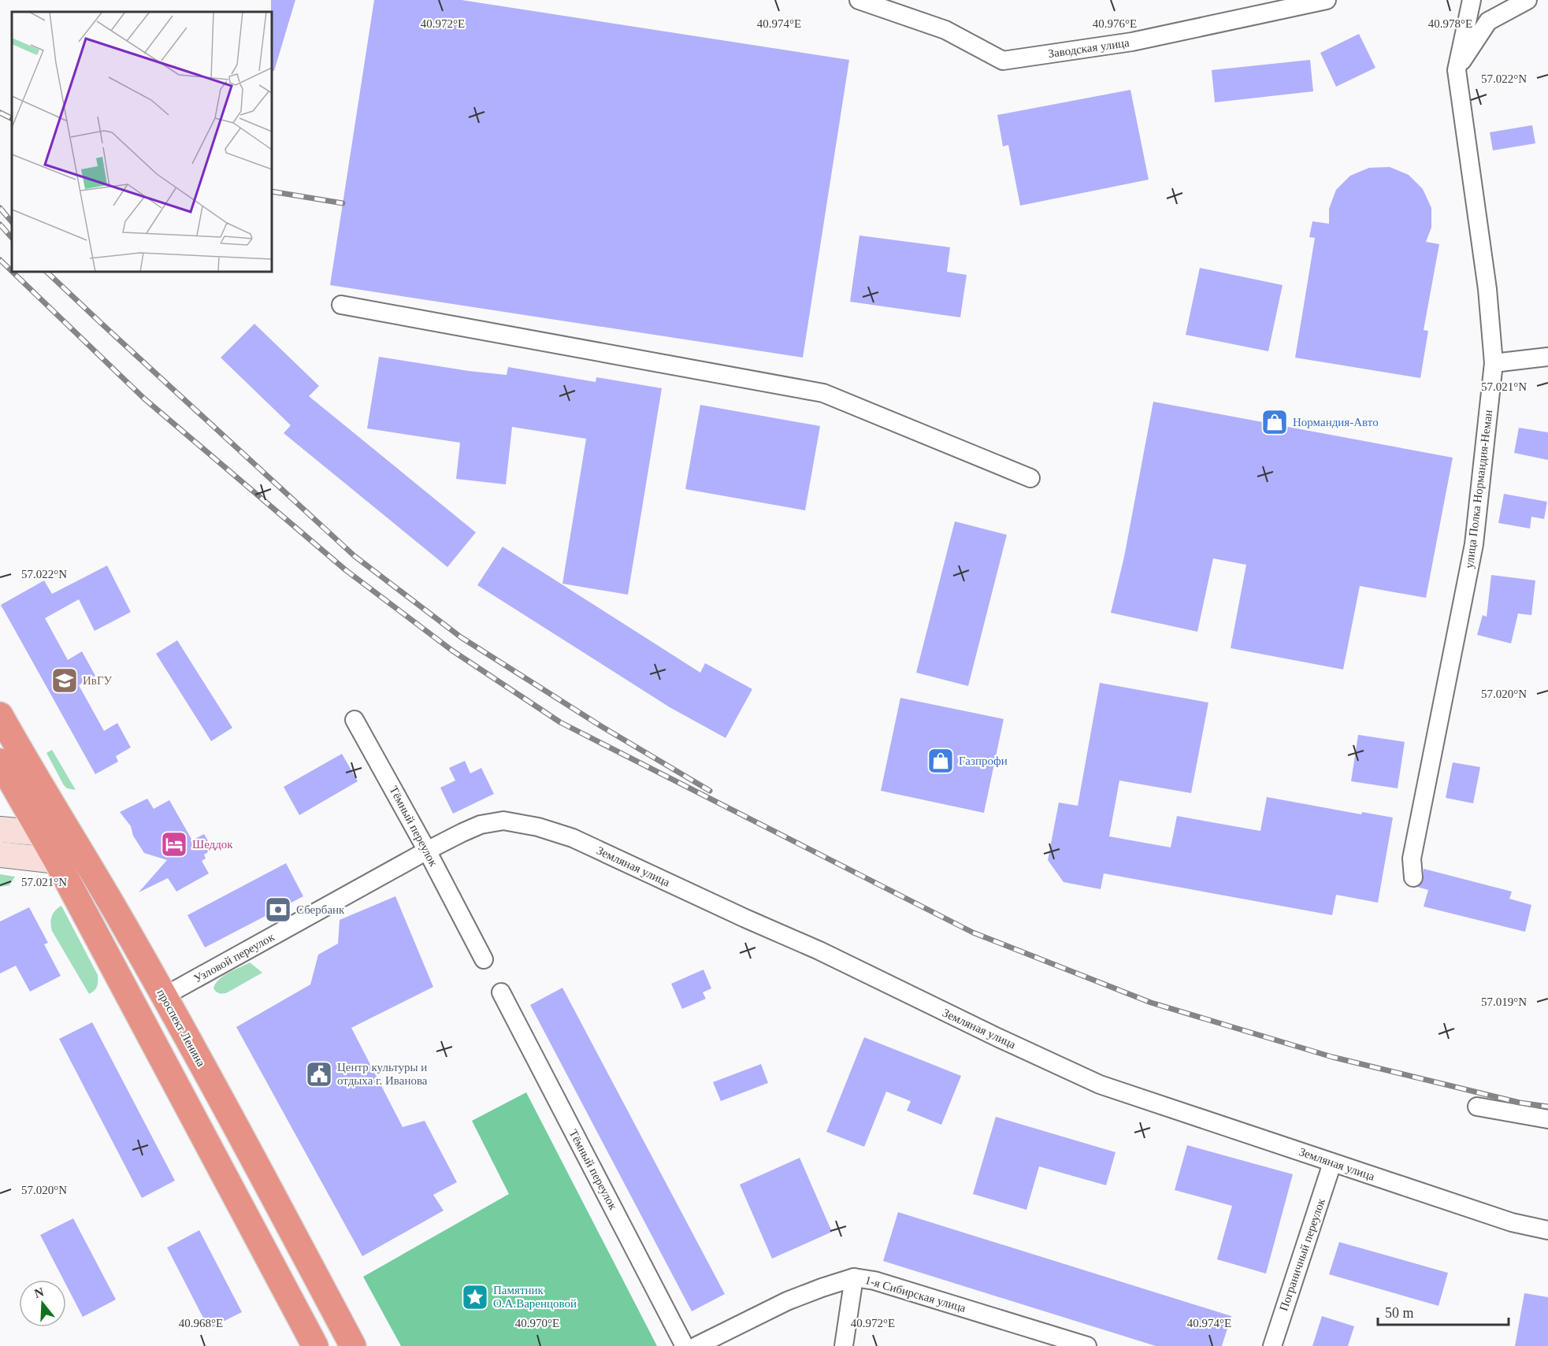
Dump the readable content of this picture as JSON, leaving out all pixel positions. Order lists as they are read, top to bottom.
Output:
{
  "streets": {
    "highway": ["проспект Ленина"],
    "street": [
      "Заводская улица",
      "улица Полка Нормандия-Неман",
      "Тёмный переулок",
      "Земляная улица",
      "Узловой переулок",
      "Пограничный переулок",
      "1-я Сибирская улица"
    ]
  },
  "crossings": [
    ["Тёмный переулок", "Земляная улица"],
    ["Тёмный переулок", "Узловой переулок"],
    ["Земляная улица", "Узловой переулок"],
    ["Земляная улица", "Пограничный переулок"],
    ["Узловой переулок", "проспект Ленина"]
  ],
  "places": {
    "shop": ["Нормандия-Авто", "Газпрофи"],
    "school or university": ["ИвГУ"],
    "hotel": ["Шеддок"],
    "bank": ["Сбербанк"],
    "public building": ["Центр культуры и отдыха г. Иванова"],
    "place": ["Памятник О.А.Варенцовой"]
  },
  "scale_bar": "50 m",
  "north": "top",
  "coordinates": [
    "40.972°E",
    "40.974°E",
    "40.976°E",
    "40.978°E",
    "57.022°N",
    "57.021°N",
    "57.020°N",
    "57.019°N",
    "40.968°E",
    "40.970°E"
  ]
}
